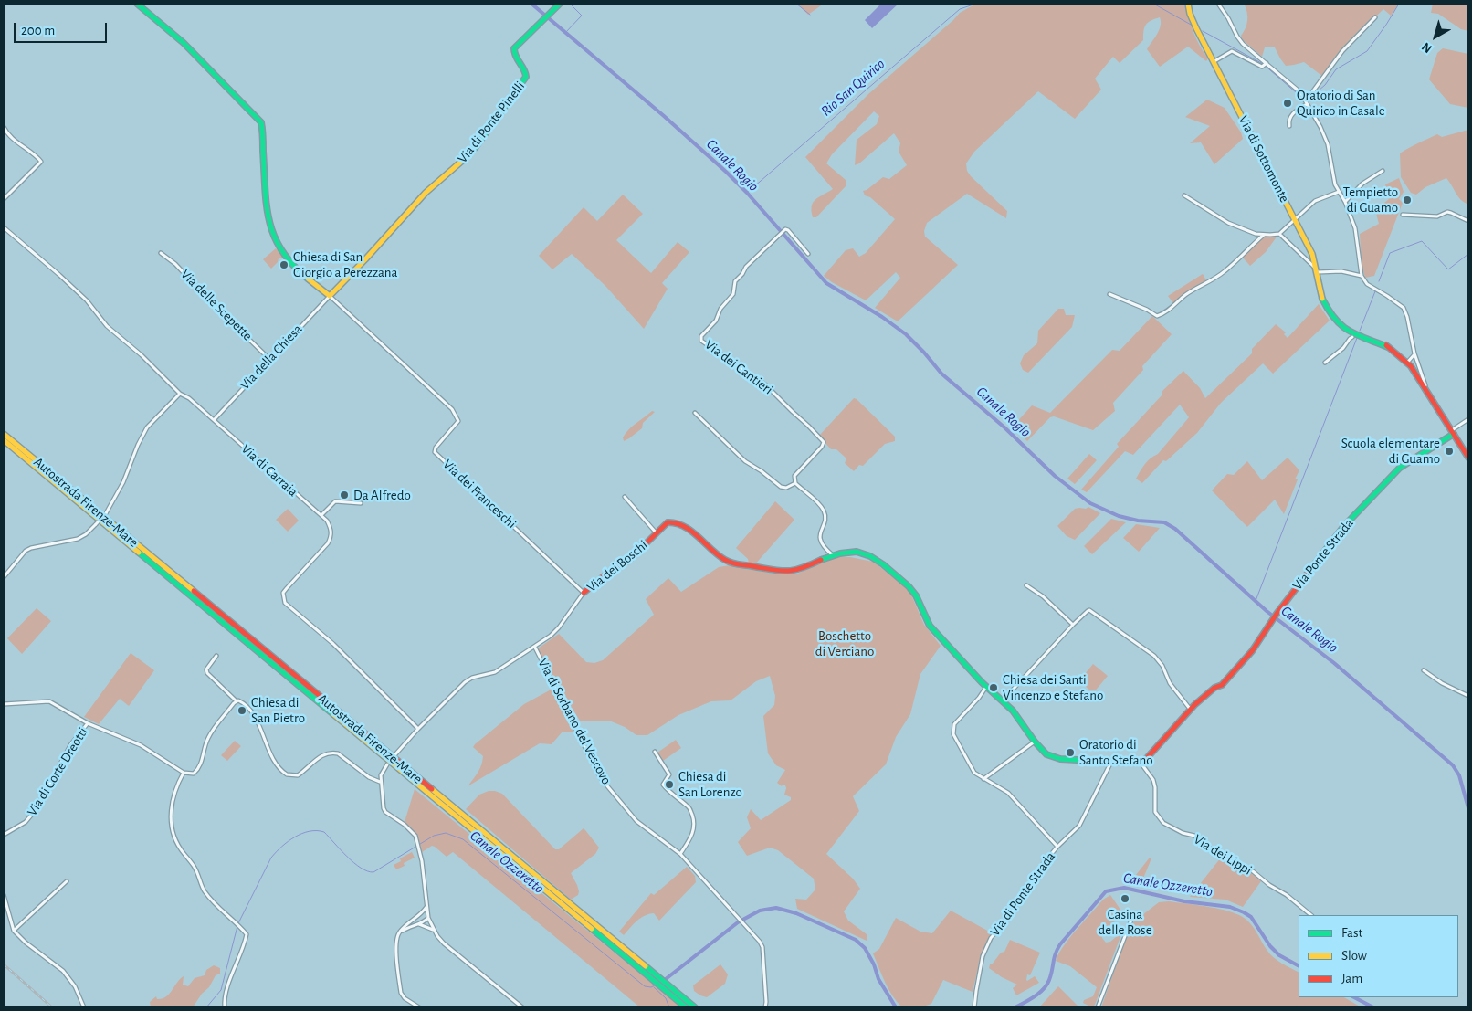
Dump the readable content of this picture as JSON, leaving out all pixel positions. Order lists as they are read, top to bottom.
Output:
{
  "streets": {
    "main road": [
      "Via di Ponte Pinelli",
      "Via di Sottomonte",
      "Autostrada Firenze-Mare",
      "Via Ponte Strada",
      "Via dei Boschi"
    ],
    "street": [
      "Via delle Scepette",
      "Via della Chiesa",
      "Via dei Cantieri",
      "Via di Carraia",
      "Via dei Franceschi",
      "Via di Sorbano del Vescovo",
      "Via di Corte Dreotti",
      "Via dei Lippi",
      "Via di Ponte Strada"
    ]
  },
  "crossings": [
    ["Via di Ponte Pinelli", "Via della Chiesa"],
    ["Via di Ponte Pinelli", "Via dei Franceschi"],
    ["Via di Sottomonte", "Via Ponte Strada"],
    ["Via delle Scepette", "Via della Chiesa"],
    ["Via della Chiesa", "Via di Carraia"],
    ["Via della Chiesa", "Via dei Franceschi"],
    ["Via di Carraia", "Via dei Boschi"],
    ["Via dei Franceschi", "Via dei Boschi"],
    ["Via dei Boschi", "Via di Sorbano del Vescovo"],
    ["Via dei Boschi", "Via di Ponte Strada"]
  ],
  "water": ["Rio San Quirico", "Canale Rogio", "Canale Ozzeretto"],
  "parks": ["Boschetto di Verciano"],
  "places": [
    "Oratorio di San Quirico in Casale",
    "Tempietto di Guamo",
    "Chiesa di San Giorgio a Perezzana",
    "Scuola elementare di Guamo",
    "Da Alfredo",
    "Chiesa dei Santi Vincenzo e Stefano",
    "Chiesa di San Pietro",
    "Oratorio di Santo Stefano",
    "Chiesa di San Lorenzo",
    "Casina delle Rose"
  ],
  "legend": ["Fast", "Slow", "Jam"],
  "scale_bar": "200 m",
  "north": "bottom left"
}
